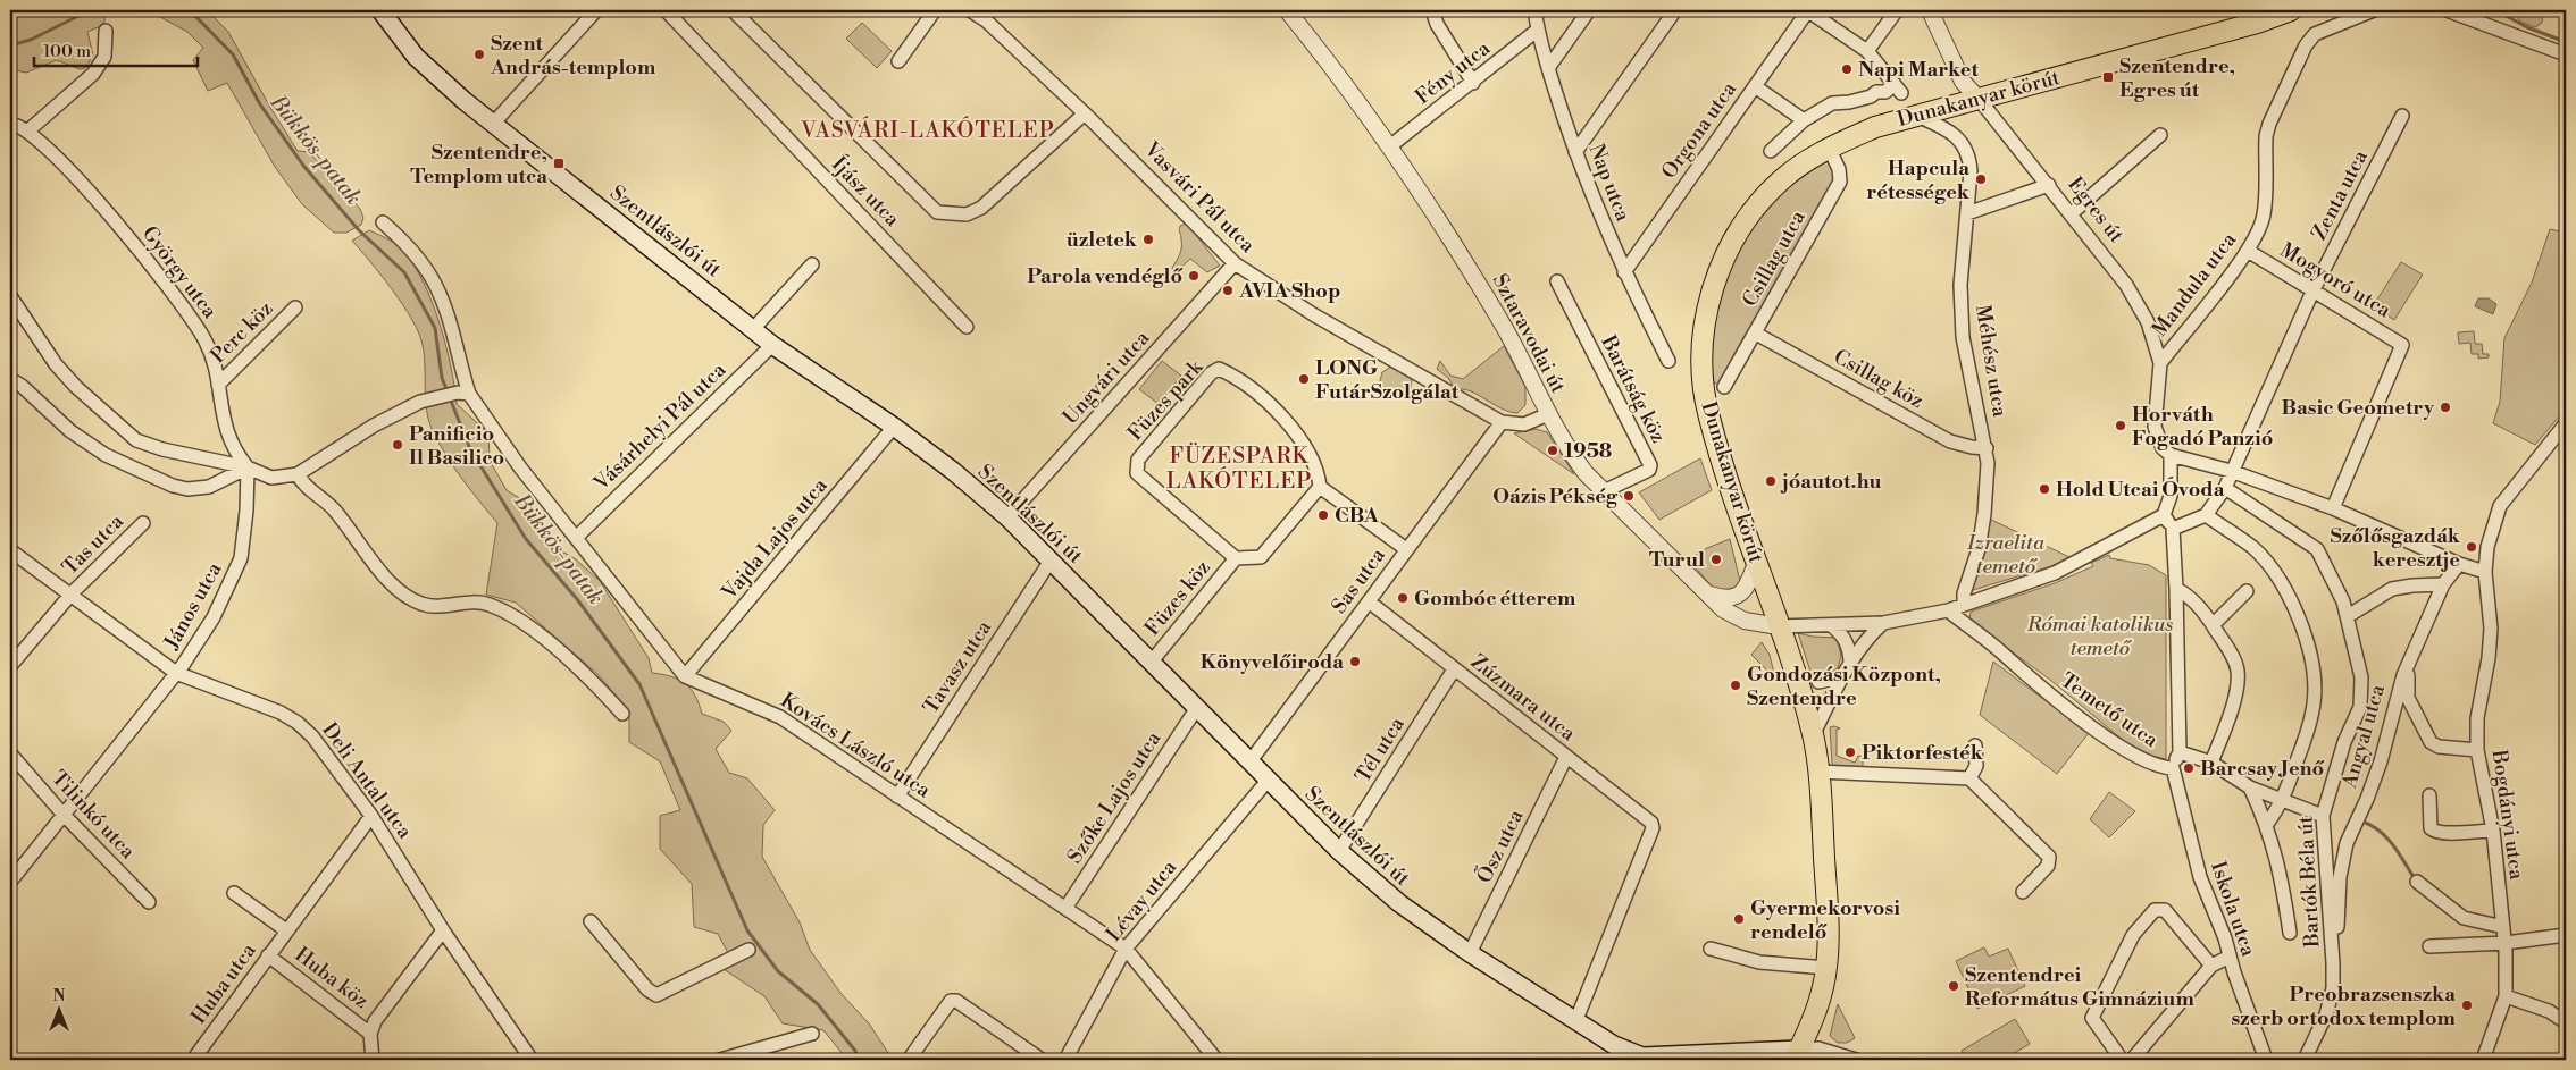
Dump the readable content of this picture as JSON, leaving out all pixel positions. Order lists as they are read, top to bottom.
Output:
{
  "streets": {
    "main road": ["Dunakanyar körút", "Szentlászlói út"],
    "street": [
      "Fény utca",
      "Orgona utca",
      "Nap utca",
      "Íjász utca",
      "Zenta utca",
      "Vasvári Pál utca",
      "Egres út",
      "Csillag utca",
      "György utca",
      "Mogyoró utca",
      "Mandula utca",
      "Perc köz",
      "Sztaravodai út",
      "Méhész utca",
      "Ungvári utca",
      "Csillag köz",
      "Barátság köz",
      "Füzes park",
      "Vásárhelyi Pál utca",
      "Vajda Lajos utca",
      "Tas utca",
      "Sas utca",
      "Füzes köz",
      "János utca",
      "Tavasz utca",
      "Zúzmara utca",
      "Temető utca",
      "Angyal utca",
      "Kovács László utca",
      "Tél utca",
      "Deli Antal utca",
      "Szőke Lajos utca",
      "Tilinkó utca",
      "Bogdányi utca",
      "Ősz utca",
      "Bartók Béla út",
      "Lévay utca",
      "Iskola utca",
      "Huba köz",
      "Huba utca"
    ]
  },
  "crossings": [
    ["Fény utca", "Nap utca"],
    ["Fény utca", "Sztaravodai út"],
    ["Dunakanyar körút", "Egres út"],
    ["Dunakanyar körút", "Szentlászlói út"],
    ["Dunakanyar körút", "Csillag utca"],
    ["Dunakanyar körút", "Sztaravodai út"],
    ["Dunakanyar körút", "Méhész utca"],
    ["Orgona utca", "Nap utca"],
    ["Zenta utca", "Mogyoró utca"],
    ["Zenta utca", "Bartók Béla út"],
    ["Vasvári Pál utca", "Sztaravodai út"],
    ["Vasvári Pál utca", "Ungvári utca"],
    ["Vasvári Pál utca", "Sas utca"],
    ["Egres út", "Mandula utca"],
    ["Szentlászlói út", "Ungvári utca"],
    ["Szentlászlói út", "Vásárhelyi Pál utca"],
    ["Szentlászlói út", "Vajda Lajos utca"],
    ["Szentlászlói út", "Sas utca"],
    ["Szentlászlói út", "Füzes köz"],
    ["Szentlászlói út", "Tavasz utca"],
    ["Szentlászlói út", "Zúzmara utca"],
    ["Szentlászlói út", "Tél utca"],
    ["Szentlászlói út", "Szőke Lajos utca"],
    ["Szentlászlói út", "Ősz utca"],
    ["Szentlászlói út", "Lévay utca"],
    ["Csillag utca", "Csillag köz"],
    ["György utca", "Perc köz"],
    ["György utca", "János utca"],
    ["Mogyoró utca", "Mandula utca"],
    ["Sztaravodai út", "Barátság köz"],
    ["Méhész utca", "Csillag köz"],
    ["Füzes park", "Füzes köz"],
    ["Vásárhelyi Pál utca", "Kovács László utca"],
    ["Vajda Lajos utca", "Kovács László utca"],
    ["Tas utca", "Deli Antal utca"],
    ["Sas utca", "Zúzmara utca"],
    ["János utca", "Deli Antal utca"],
    ["János utca", "Tilinkó utca"],
    ["Tavasz utca", "Kovács László utca"],
    ["Zúzmara utca", "Tél utca"],
    ["Zúzmara utca", "Ősz utca"],
    ["Temető utca", "Iskola utca"],
    ["Angyal utca", "Bartók Béla út"],
    ["Kovács László utca", "Szőke Lajos utca"],
    ["Kovács László utca", "Lévay utca"],
    ["Deli Antal utca", "Huba utca"],
    ["Huba köz", "Huba utca"]
  ],
  "districts": ["VASVÁRI-LAKÓTELEP", "FÜZESPARK LAKÓTELEP"],
  "water": ["Bükkös-patak"],
  "parks": ["Izraelita temető", "Római katolikus temető"],
  "places": {
    "other": [
      "Szent András-templom",
      "Napi Market",
      "Hapcula rétességek",
      "üzletek",
      "Parola vendéglő",
      "AVIA Shop",
      "LONG FutárSzolgálat",
      "Basic Geometry",
      "Horváth Fogadó Panzió",
      "Panificio Il Basilico",
      "1958",
      "jóautot.hu",
      "Hold Utcai Óvoda",
      "Oázis Pékség",
      "CBA",
      "Szőlősgazdák keresztje",
      "Turul",
      "Gombóc étterem",
      "Könyvelőiroda",
      "Gondozási Központ, Szentendre",
      "Piktorfesték",
      "Barcsay Jenő",
      "Gyermekorvosi rendelő",
      "Szentendrei Református Gimnázium",
      "Preobrazsenszka szerb ortodox templom"
    ],
    "transit": ["Szentendre, Egres út", "Szentendre, Templom utca"]
  },
  "scale_bar": "100 m",
  "north": "top"
}
